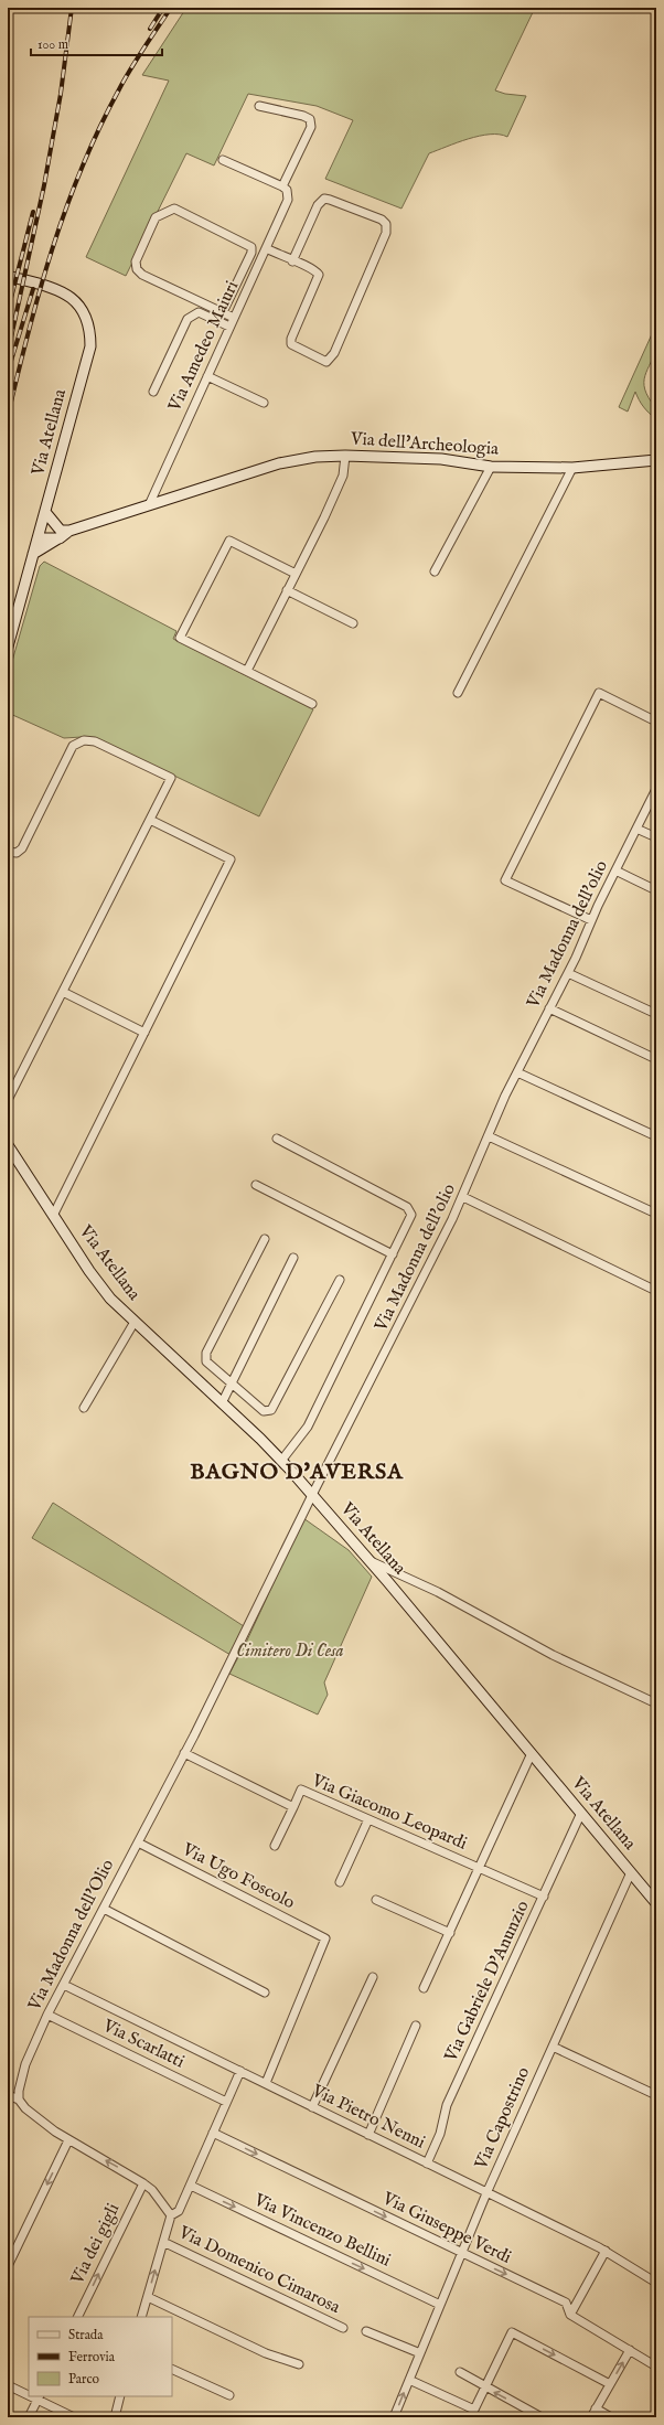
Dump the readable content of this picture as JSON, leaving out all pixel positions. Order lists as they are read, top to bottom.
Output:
{
  "streets": {
    "main road": ["Via Atellana", "Via dell'Archeologia"],
    "street": [
      "Via Amedeo Maiuri",
      "Via Madonna dell'olio",
      "Via Giacomo Leopardi",
      "Via Ugo Foscolo",
      "Via Madonna dell'Olio",
      "Via Gabriele D'Anunzio",
      "Via Scarlatti",
      "Via Pietro Nenni",
      "Via Capostrino",
      "Via Giuseppe Verdi",
      "Via Vincenzo Bellini",
      "Via dei gigli",
      "Via Domenico Cimarosa"
    ]
  },
  "crossings": [
    ["Via Amedeo Maiuri", "Via dell'Archeologia"],
    ["Via Atellana", "Via dell'Archeologia"],
    ["Via Atellana", "Via Madonna dell'olio"],
    ["Via Atellana", "Via Gabriele D'Anunzio"],
    ["Via Atellana", "Via Capostrino"],
    ["Via Madonna dell'olio", "Via Madonna dell'Olio"],
    ["Via Giacomo Leopardi", "Via Madonna dell'Olio"],
    ["Via Giacomo Leopardi", "Via Gabriele D'Anunzio"],
    ["Via Ugo Foscolo", "Via Madonna dell'Olio"],
    ["Via Ugo Foscolo", "Via Pietro Nenni"],
    ["Via Madonna dell'Olio", "Via Scarlatti"],
    ["Via Madonna dell'Olio", "Via Pietro Nenni"],
    ["Via Gabriele D'Anunzio", "Via Pietro Nenni"],
    ["Via Pietro Nenni", "Via Capostrino"],
    ["Via Capostrino", "Via Giuseppe Verdi"],
    ["Via Capostrino", "Via Vincenzo Bellini"]
  ],
  "one_way": ["Via Giuseppe Verdi", "Via Vincenzo Bellini"],
  "districts": ["BAGNO D'AVERSA"],
  "parks": ["Cimitero Di Cesa"],
  "legend": ["Strada", "Ferrovia", "Parco"],
  "scale_bar": "100 m"
}
